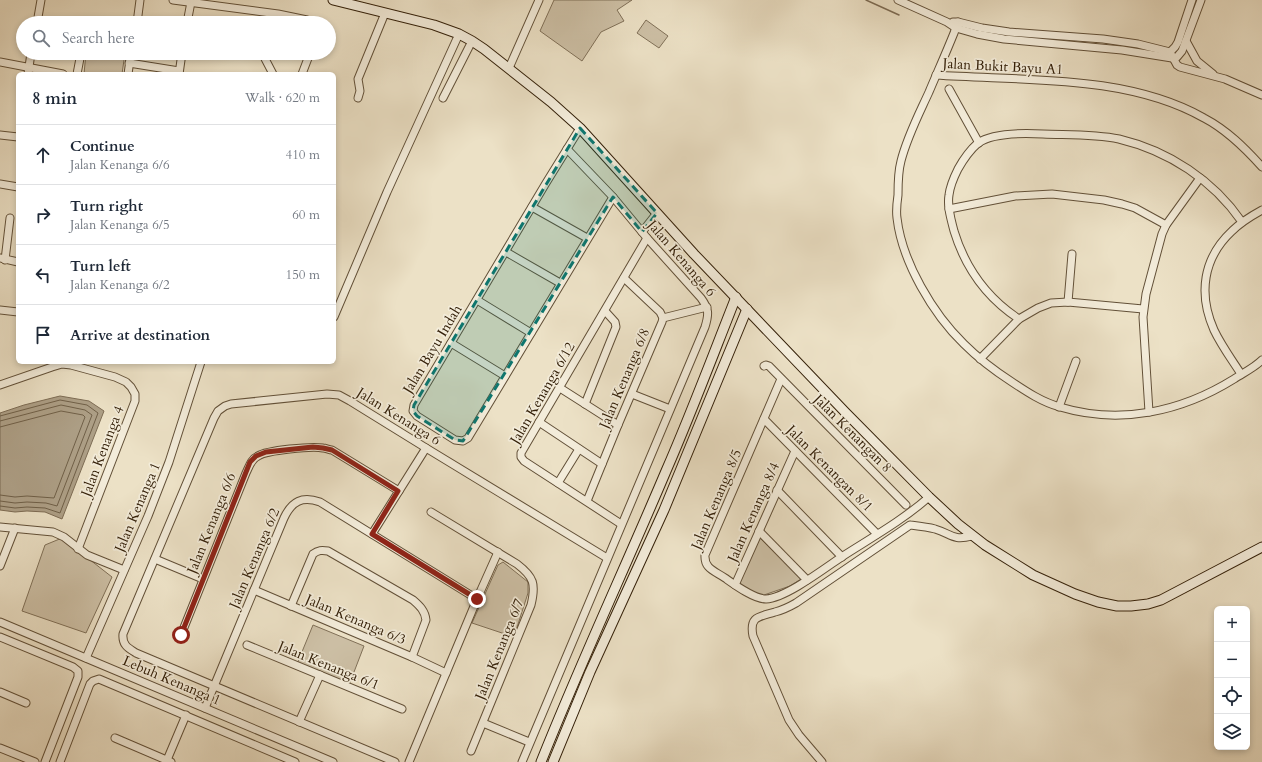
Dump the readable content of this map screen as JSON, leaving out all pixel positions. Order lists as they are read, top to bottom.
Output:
{
  "streets": {
    "street": [
      "Jalan Bukit Bayu A1",
      "Jalan Kenanga 6",
      "Jalan Bayu Indah",
      "Jalan Kenanga 6/8",
      "Jalan Kenanga 6/12",
      "Jalan Kenangan 8",
      "Jalan Kenanga 4",
      "Jalan Kenangan 8/1",
      "Jalan Kenanga 8/5",
      "Jalan Kenanga 1",
      "Jalan Kenanga 8/4",
      "Jalan Kenanga 6/6",
      "Jalan Kenanga 6/2",
      "Jalan Kenanga 6/3",
      "Jalan Kenanga 6/7",
      "Jalan Kenanga 6/1",
      "Lebuh Kenanga 1"
    ]
  },
  "crossings": [
    ["Jalan Kenanga 6", "Jalan Bayu Indah"],
    ["Jalan Kenanga 6", "Jalan Kenanga 6/12"],
    ["Jalan Kenanga 6", "Jalan Kenanga 6/2"],
    ["Jalan Kenanga 6/8", "Jalan Kenanga 6/12"],
    ["Jalan Kenangan 8", "Jalan Kenanga 8/5"],
    ["Jalan Kenangan 8/1", "Jalan Kenanga 8/5"],
    ["Jalan Kenangan 8/1", "Jalan Kenanga 8/4"],
    ["Jalan Kenanga 8/5", "Jalan Kenanga 8/4"],
    ["Jalan Kenanga 1", "Lebuh Kenanga 1"],
    ["Jalan Kenanga 6/2", "Jalan Kenanga 6/3"],
    ["Jalan Kenanga 6/2", "Lebuh Kenanga 1"]
  ],
  "page": {
    "search": "Search here",
    "heading": ["8 min", "Walk · 620 m"],
    "list": [
      ["Continue", "Jalan Kenanga 6/6", "410 m"],
      ["Turn right", "Jalan Kenanga 6/5", "60 m"],
      ["Turn left", "Jalan Kenanga 6/2", "150 m"],
      "Arrive at destination"
    ],
    "map_buttons": ["+", "−"]
  }
}
